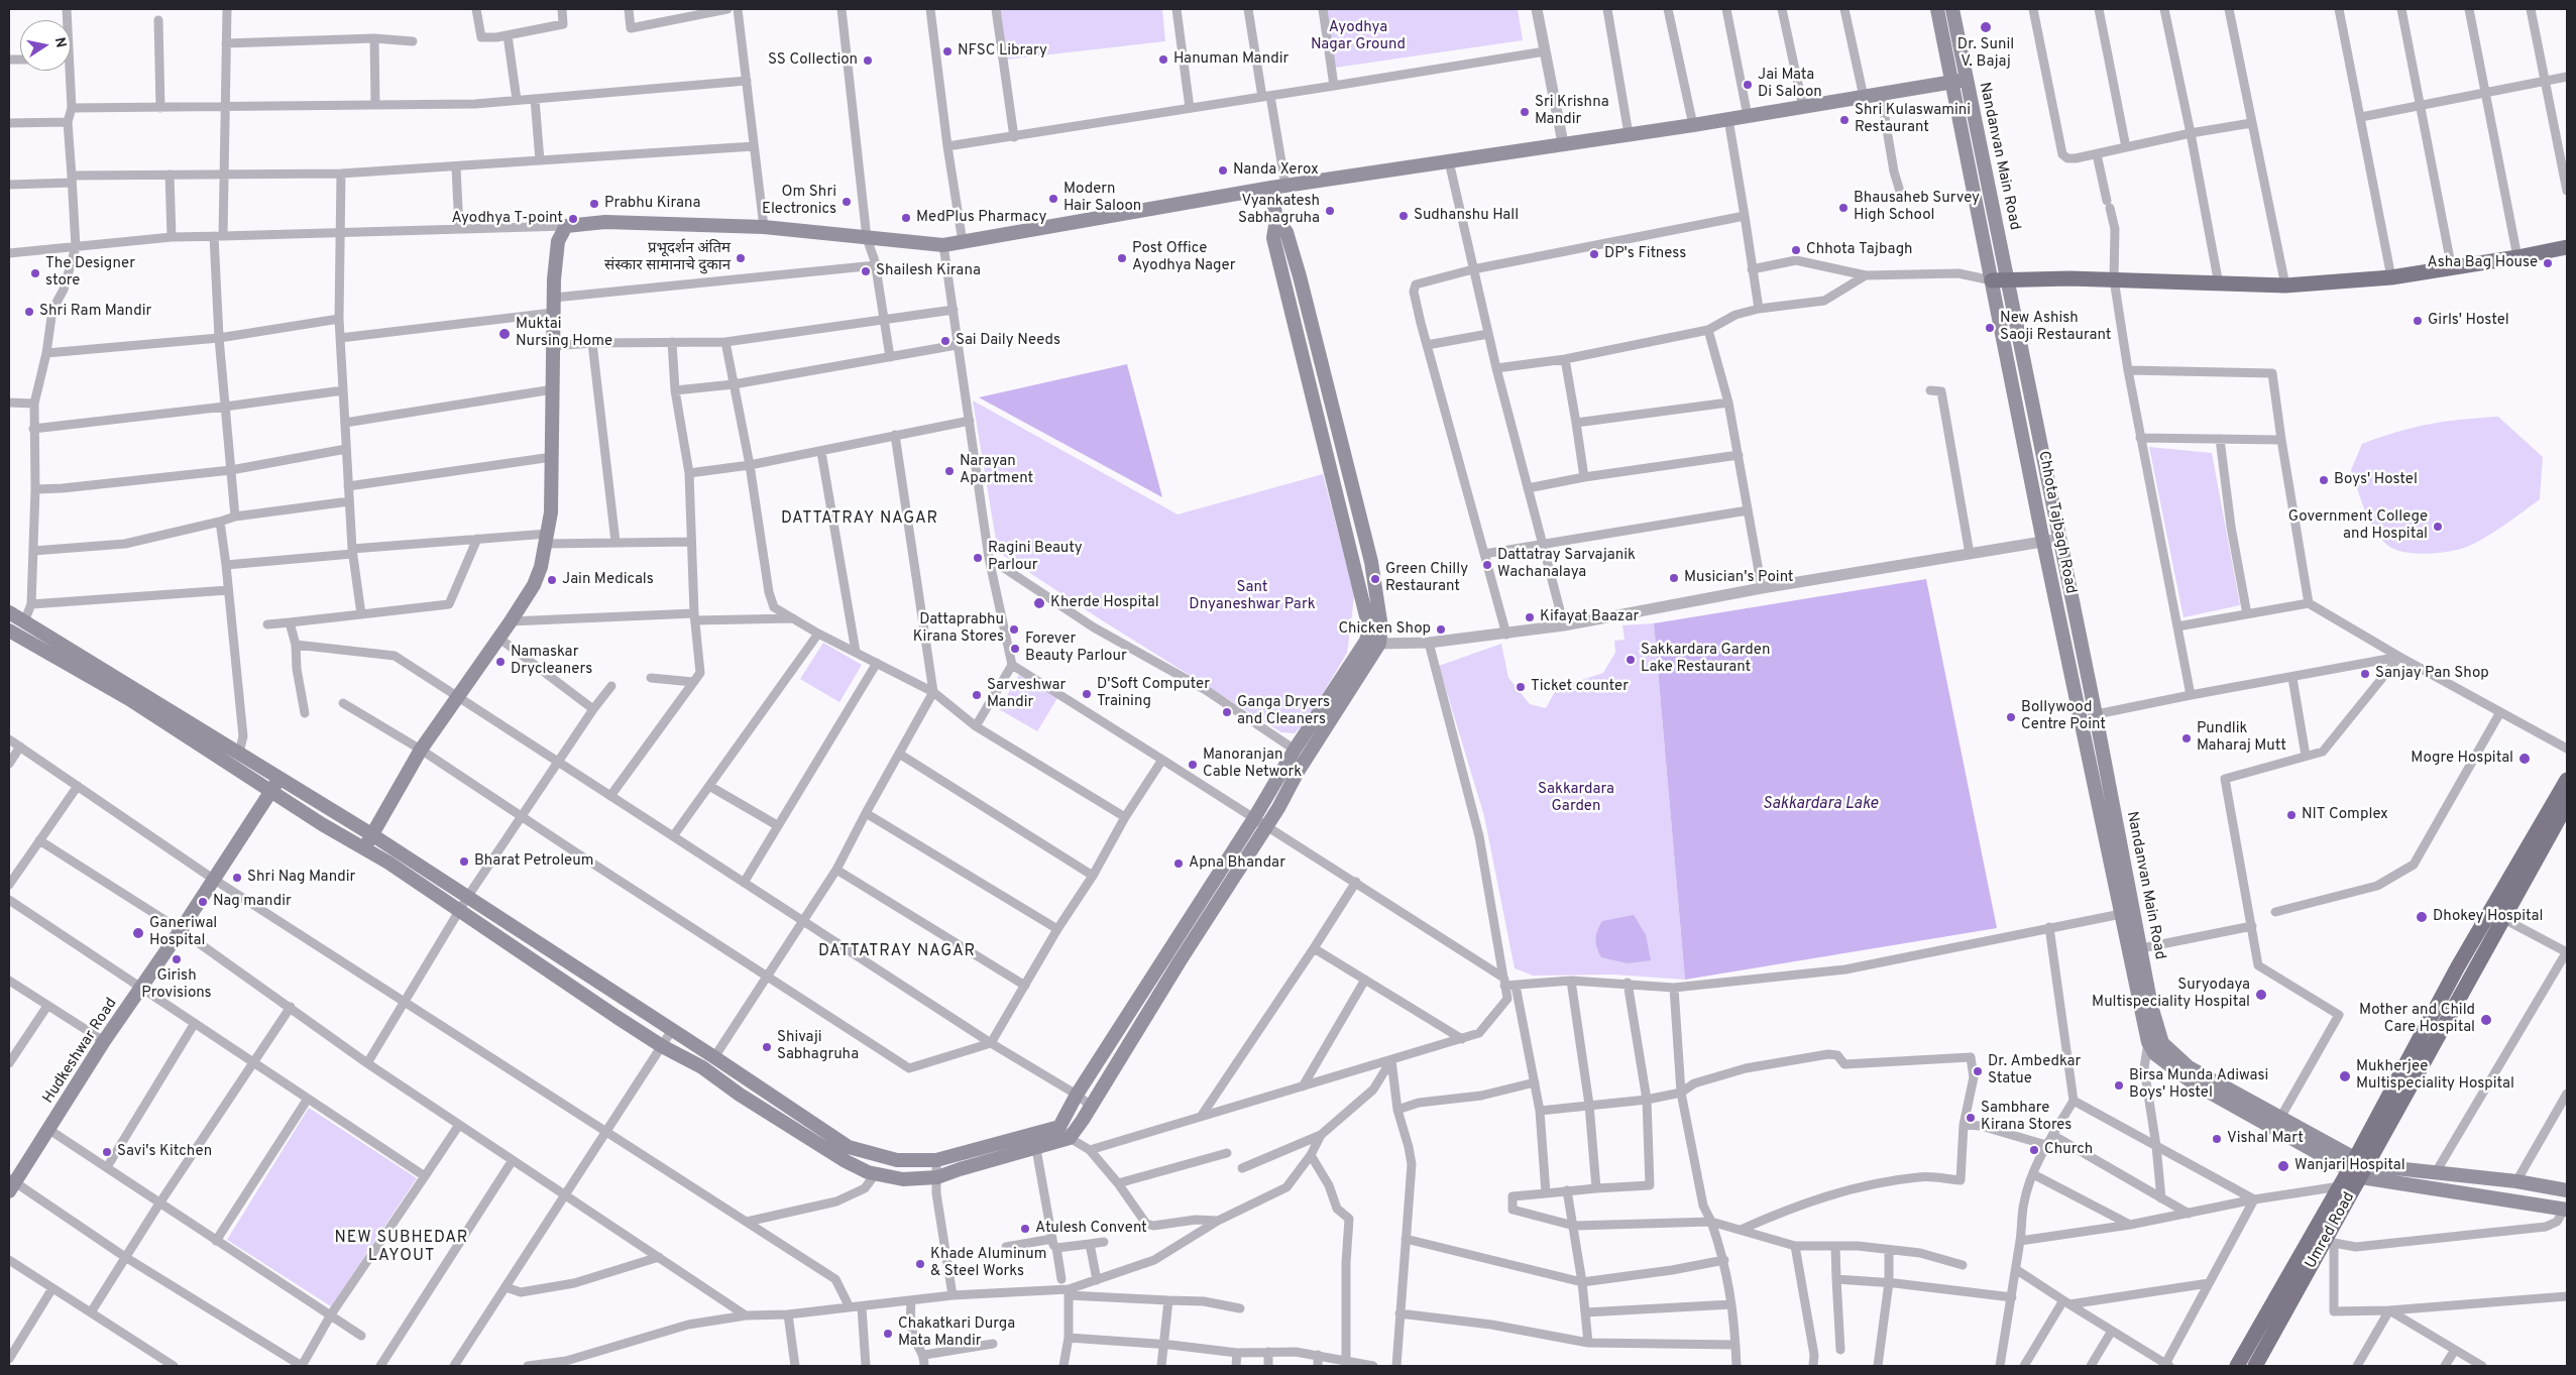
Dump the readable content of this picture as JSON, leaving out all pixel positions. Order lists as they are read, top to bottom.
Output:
{
  "streets": {
    "main road": [
      "Nandanvan Main Road",
      "Chhota Tajbagh Road",
      "Hudkeshwar Road",
      "Umred Road"
    ]
  },
  "crossings": [
    ["Nandanvan Main Road", "Chhota Tajbagh Road"],
    ["Nandanvan Main Road", "Umred Road"]
  ],
  "districts": ["DATTATRAY NAGAR", "DATTATRAY NAGAR", "NEW SUBHEDAR LAYOUT"],
  "water": ["Sakkardara Lake"],
  "parks": ["Ayodhya Nagar Ground", "Sant Dnyaneshwar Park", "Sakkardara Garden"],
  "places": [
    "Dr. Sunil V. Bajaj",
    "NFSC Library",
    "Hanuman Mandir",
    "SS Collection",
    "Jai Mata Di Saloon",
    "Sri Krishna Mandir",
    "Shri Kulaswamini Restaurant",
    "Nanda Xerox",
    "Modern Hair Saloon",
    "Om Shri Electronics",
    "Prabhu Kirana",
    "Bhausaheb Survey High School",
    "Vyankatesh Sabhagruha",
    "Sudhanshu Hall",
    "MedPlus Pharmacy",
    "Ayodhya T-point",
    "Chhota Tajbagh",
    "DP's Fitness",
    "प्रभूदर्शन अंतिम संस्कार सामानाचे दुकान",
    "Post Office Ayodhya Nager",
    "Asha Bag House",
    "Shailesh Kirana",
    "The Designer store",
    "Shri Ram Mandir",
    "Girls' Hostel",
    "New Ashish Saoji Restaurant",
    "Muktai Nursing Home",
    "Sai Daily Needs",
    "Narayan Apartment",
    "Boys' Hostel",
    "Government College and Hospital",
    "Ragini Beauty Parlour",
    "Dattatray Sarvajanik Wachanalaya",
    "Musician's Point",
    "Green Chilly Restaurant",
    "Jain Medicals",
    "Kherde Hospital",
    "Kifayat Baazar",
    "Dattaprabhu Kirana Stores",
    "Chicken Shop",
    "Forever Beauty Parlour",
    "Sakkardara Garden Lake Restaurant",
    "Namaskar Drycleaners",
    "Sanjay Pan Shop",
    "Ticket counter",
    "D'Soft Computer Training",
    "Sarveshwar Mandir",
    "Ganga Dryers and Cleaners",
    "Bollywood Centre Point",
    "Pundlik Maharaj Mutt",
    "Mogre Hospital",
    "Manoranjan Cable Network",
    "NIT Complex",
    "Bharat Petroleum",
    "Apna Bhandar",
    "Shri Nag Mandir",
    "Nag mandir",
    "Dhokey Hospital",
    "Ganeriwal Hospital",
    "Girish Provisions",
    "Suryodaya Multispeciality Hospital",
    "Mother and Child Care Hospital",
    "Shivaji Sabhagruha",
    "Dr. Ambedkar Statue",
    "Mukherjee Multispeciality Hospital",
    "Birsa Munda Adiwasi Boys' Hostel",
    "Sambhare Kirana Stores",
    "Vishal Mart",
    "Church",
    "Savi's Kitchen",
    "Wanjari Hospital",
    "Atulesh Convent",
    "Khade Aluminum & Steel Works",
    "Chakatkari Durga Mata Mandir"
  ],
  "north": "right"
}
